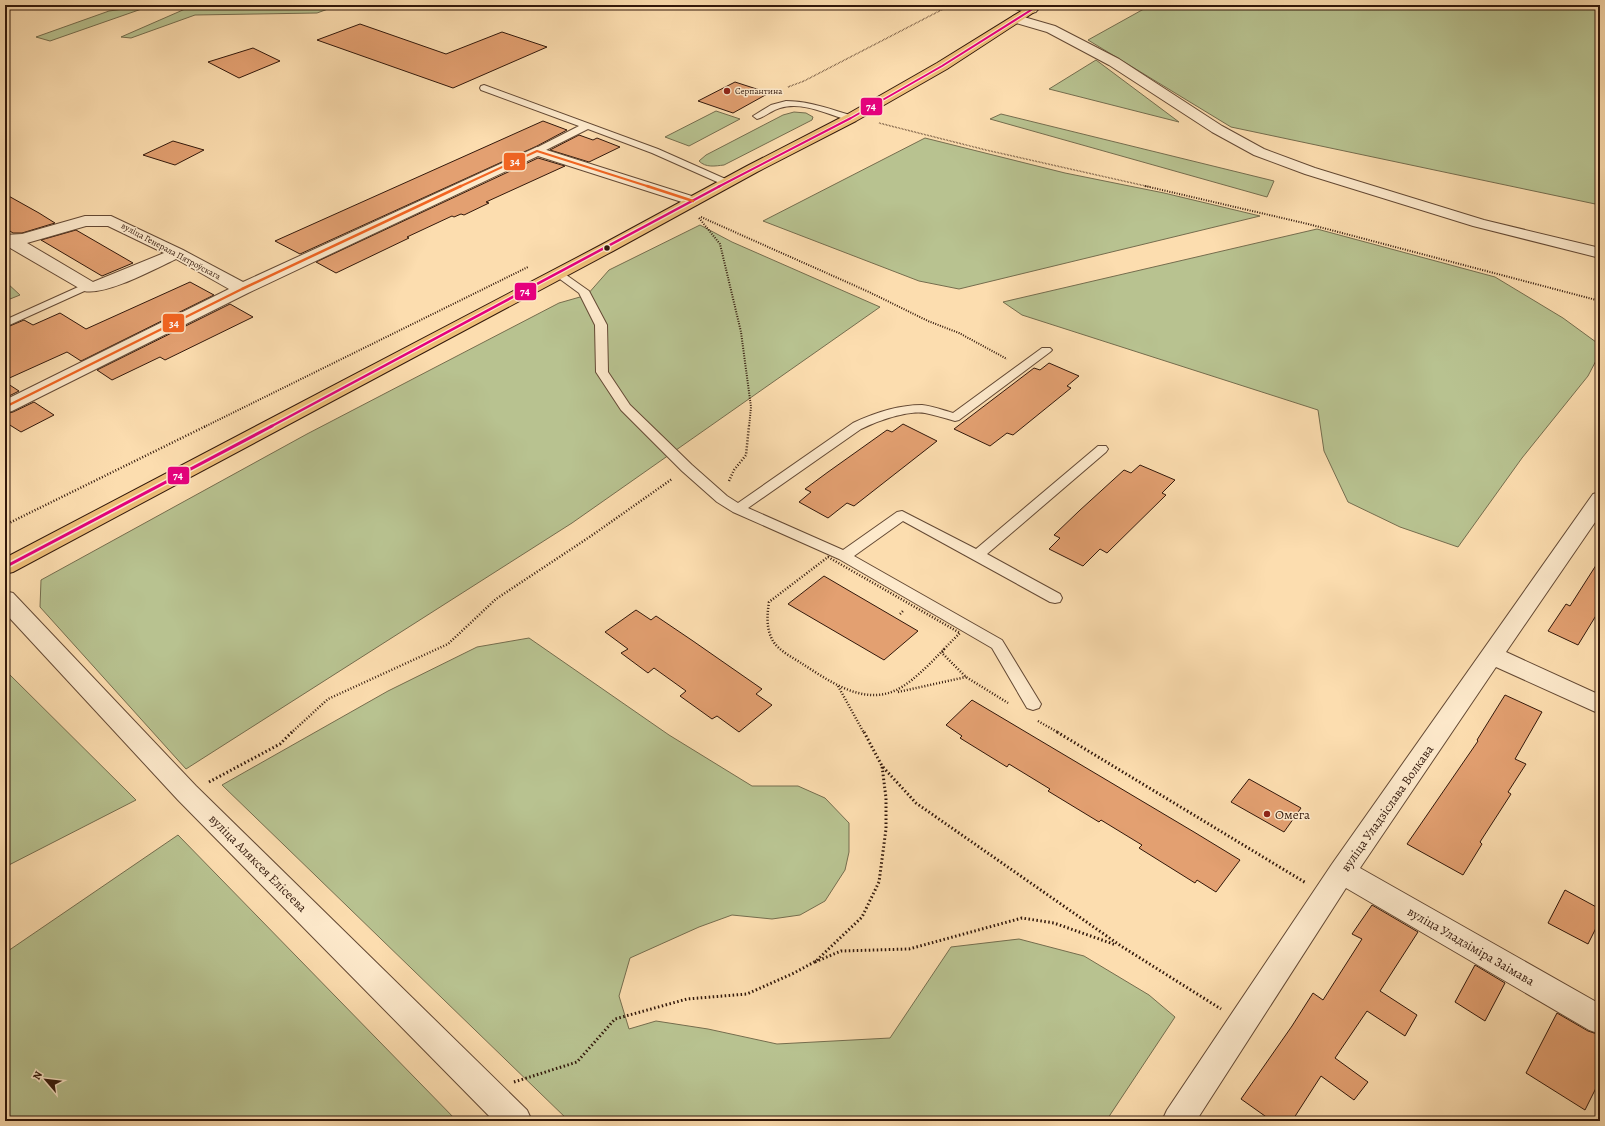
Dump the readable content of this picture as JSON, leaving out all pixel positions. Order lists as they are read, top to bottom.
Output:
{
  "streets": {
    "street": [
      "вуліца Генерала Пятроўскага",
      "вуліца Уладзіслава Волкава",
      "вуліца Аляксея Елісеева",
      "вуліца Уладзіміра Заімава"
    ]
  },
  "crossings": [
    ["вуліца Уладзіслава Волкава", "вуліца Уладзіміра Заімава"]
  ],
  "places": ["Серпантина", "Омега"],
  "lines": ["transit line 74", "transit line 34"],
  "north": "top left"
}
